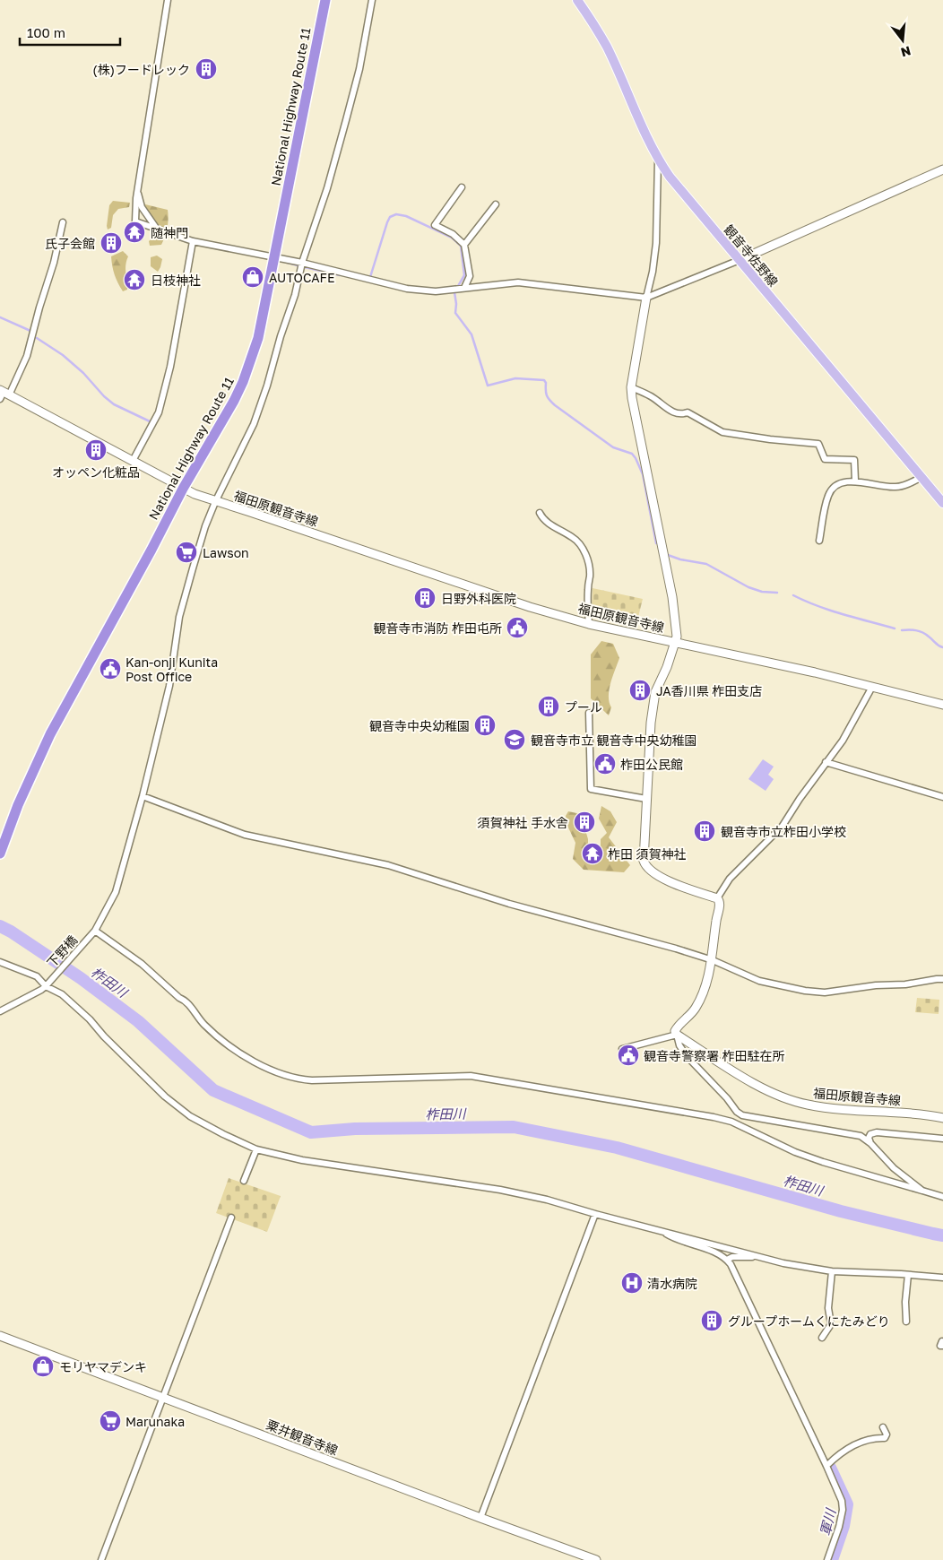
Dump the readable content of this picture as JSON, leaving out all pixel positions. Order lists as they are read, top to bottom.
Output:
{
  "streets": {
    "highway": ["National Highway Route 11"],
    "main road": ["観音寺佐野線", "福田原観音寺線", "粟井観音寺線"],
    "street": ["下野橋"]
  },
  "crossings": [
    ["National Highway Route 11", "福田原観音寺線"],
    ["福田原観音寺線", "下野橋"]
  ],
  "water": ["柞田川", "軍川"],
  "places": {
    "building": [
      "(株)フードレック",
      "氏子会館",
      "オッペン化粧品",
      "日野外科医院",
      "JA香川県 柞田支店",
      "プール",
      "観音寺中央幼稚園",
      "須賀神社 手水舎",
      "観音寺市立柞田小学校",
      "グループホームくにたみどり"
    ],
    "temple": ["随神門", "日枝神社", "柞田 須賀神社"],
    "shop": ["AUTOCAFE", "モリヤマデンキ"],
    "supermarket": ["Lawson", "Marunaka"],
    "public building": [
      "観音寺市消防 柞田屯所",
      "Kan-onji Kunita Post Office",
      "柞田公民館",
      "観音寺警察署 柞田駐在所"
    ],
    "school or university": ["観音寺市立 観音寺中央幼稚園"],
    "hospital": ["清水病院"]
  },
  "scale_bar": "100 m",
  "north": "bottom"
}
